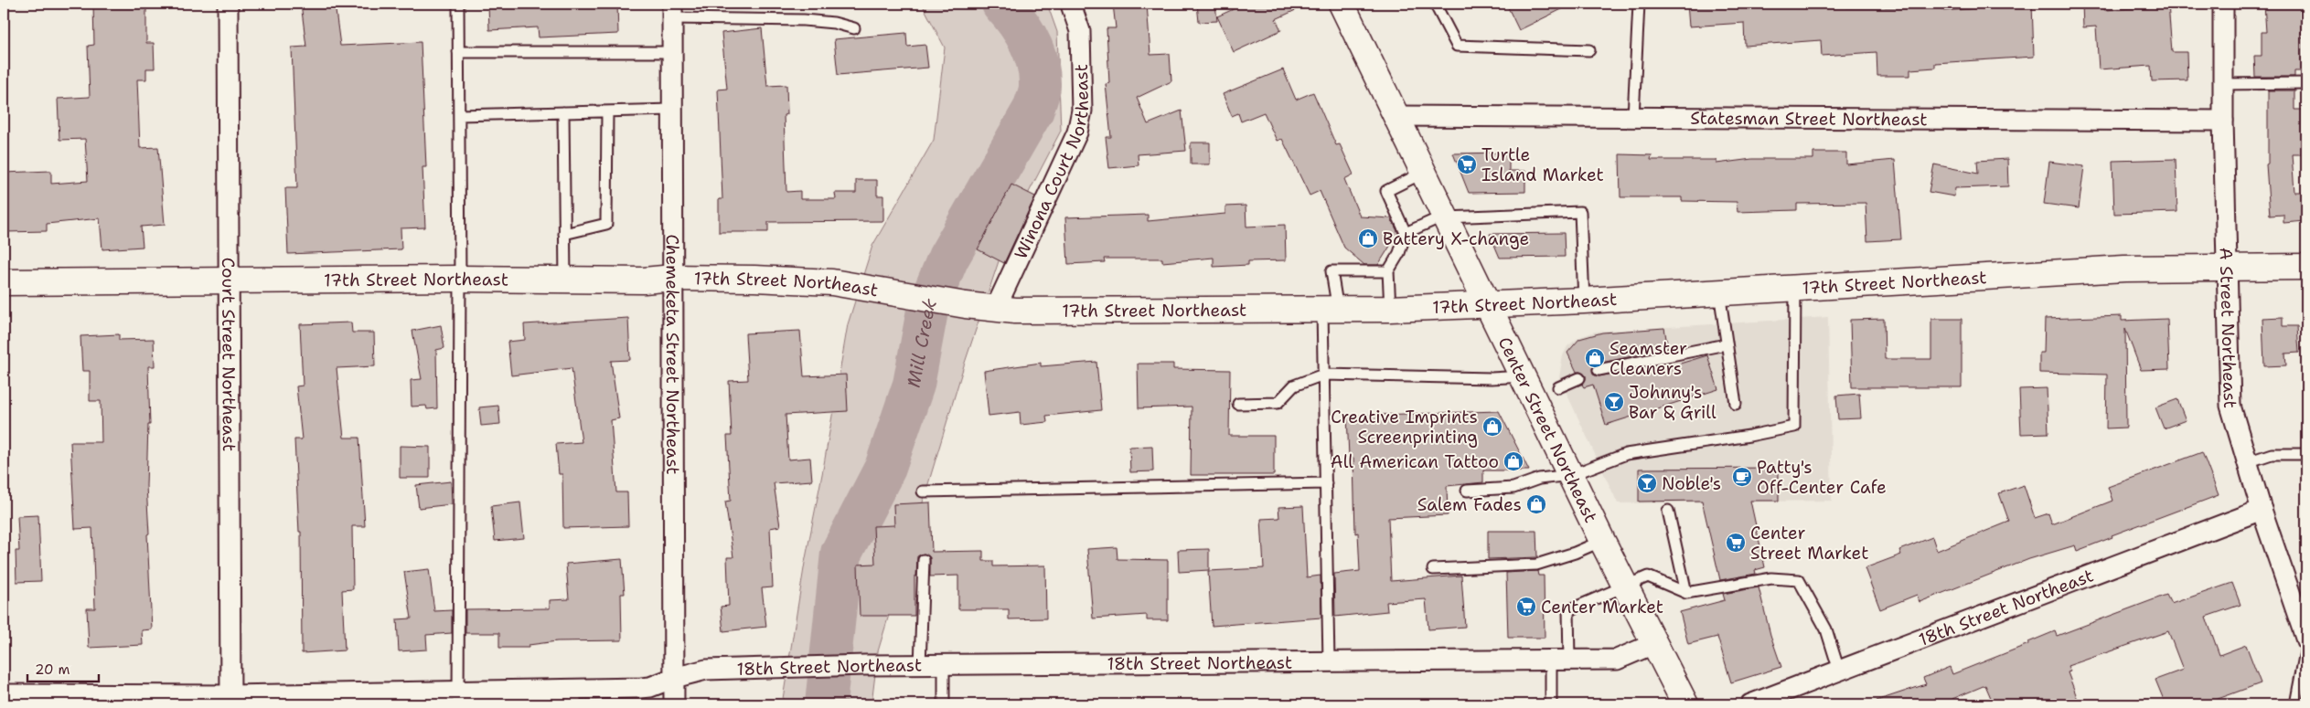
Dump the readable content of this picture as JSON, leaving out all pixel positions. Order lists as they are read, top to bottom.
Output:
{
  "streets": {
    "main road": ["17th Street Northeast", "Center Street Northeast"],
    "street": [
      "Statesman Street Northeast",
      "Winona Court Northeast",
      "A Street Northeast",
      "Chemeketa Street Northeast",
      "Court Street Northeast",
      "18th Street Northeast"
    ]
  },
  "crossings": [
    ["Statesman Street Northeast", "A Street Northeast"],
    ["Statesman Street Northeast", "Center Street Northeast"],
    ["Winona Court Northeast", "17th Street Northeast"],
    ["17th Street Northeast", "A Street Northeast"],
    ["17th Street Northeast", "Chemeketa Street Northeast"],
    ["17th Street Northeast", "Court Street Northeast"],
    ["17th Street Northeast", "Center Street Northeast"],
    ["A Street Northeast", "18th Street Northeast"],
    ["Chemeketa Street Northeast", "18th Street Northeast"],
    ["Court Street Northeast", "18th Street Northeast"],
    ["Center Street Northeast", "18th Street Northeast"]
  ],
  "water": ["Mill Creek"],
  "places": {
    "supermarket": ["Turtle Island Market", "Center Street Market", "Center Market"],
    "shop": [
      "Battery X-change",
      "Seamster Cleaners",
      "Creative Imprints Screenprinting",
      "All American Tattoo",
      "Salem Fades"
    ],
    "bar": ["Johnny's Bar & Grill", "Noble's"],
    "cafe": ["Patty's Off-Center Cafe"]
  },
  "scale_bar": "20 m"
}
